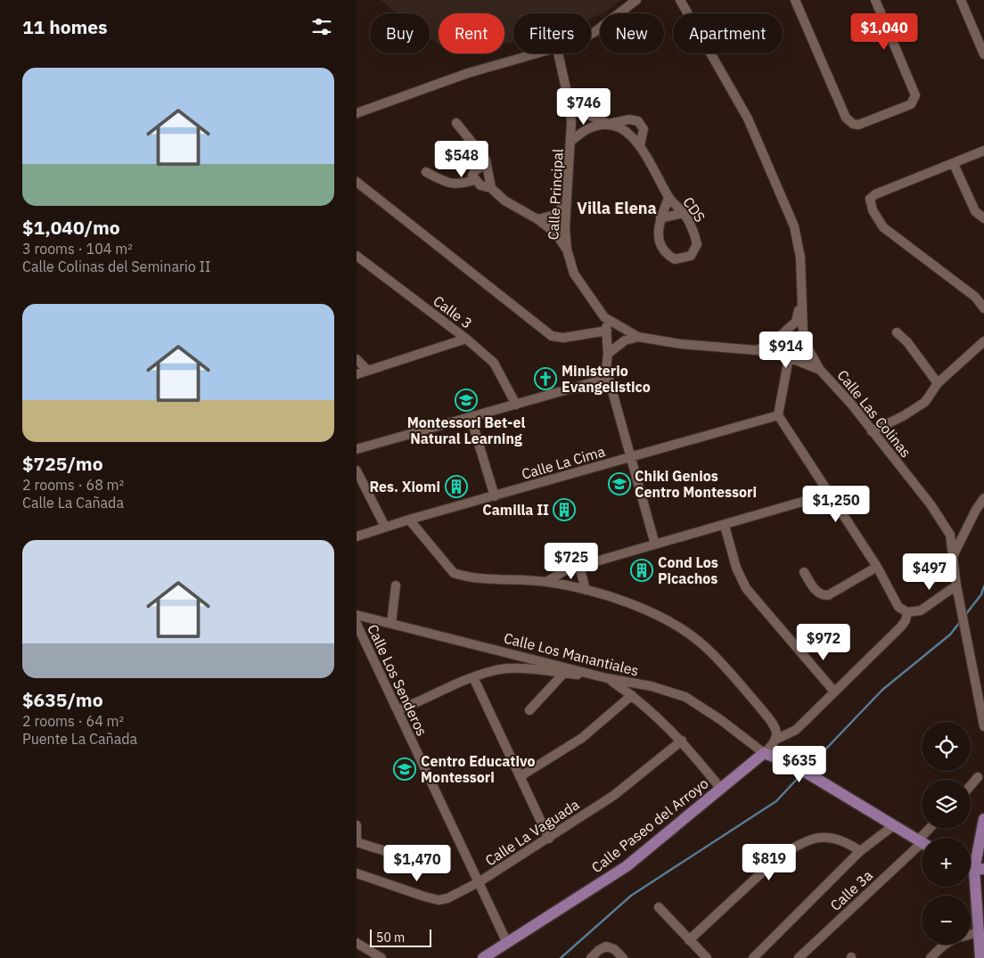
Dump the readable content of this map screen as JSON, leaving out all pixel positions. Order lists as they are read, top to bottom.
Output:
{
  "streets": {
    "main road": ["Calle Paseo del Arroyo"],
    "street": [
      "Calle Principal",
      "CDS",
      "Calle 3",
      "Calle Las Colinas",
      "Calle La Cima",
      "Calle Los Manantiales",
      "Calle Los Senderos",
      "Calle La Vaguada",
      "Calle 3a"
    ]
  },
  "crossings": [
    ["Calle Principal", "CDS"],
    ["Calle Principal", "Calle Las Colinas"],
    ["Calle Los Manantiales", "Calle Paseo del Arroyo"],
    ["Calle Los Senderos", "Calle Paseo del Arroyo"],
    ["Calle Los Senderos", "Calle La Vaguada"]
  ],
  "districts": ["Villa Elena"],
  "places": {
    "church": ["Ministerio Evangelistico"],
    "school or university": ["Montessori Bet-el Natural Learning", "Chiki Genios Centro Montessori", "Centro Educativo Montessori"],
    "building": ["Res. Xiomi", "Camilla II", "Cond Los Picachos"]
  },
  "scale_bar": "50 m",
  "page": {
    "heading": "11 homes",
    "price": [
      "$1,040",
      "$746",
      "$548",
      "$914",
      "$1,250",
      "$725",
      "$497",
      "$972",
      "$635",
      "$819",
      "$1,470"
    ],
    "chip": [
      "Buy",
      "Rent",
      "Filters",
      "New",
      "Apartment"
    ],
    "list": [
      {
        "name": "$1,040/mo",
        "note": "3 rooms · 104 m² · Calle Colinas del Seminario II"
      },
      {
        "name": "$725/mo",
        "note": "2 rooms · 68 m² · Calle La Cañada"
      },
      {
        "name": "$635/mo",
        "note": "2 rooms · 64 m² · Puente La Cañada"
      }
    ],
    "map_buttons": ["+", "−"],
    "scale": "50 m"
  }
}
